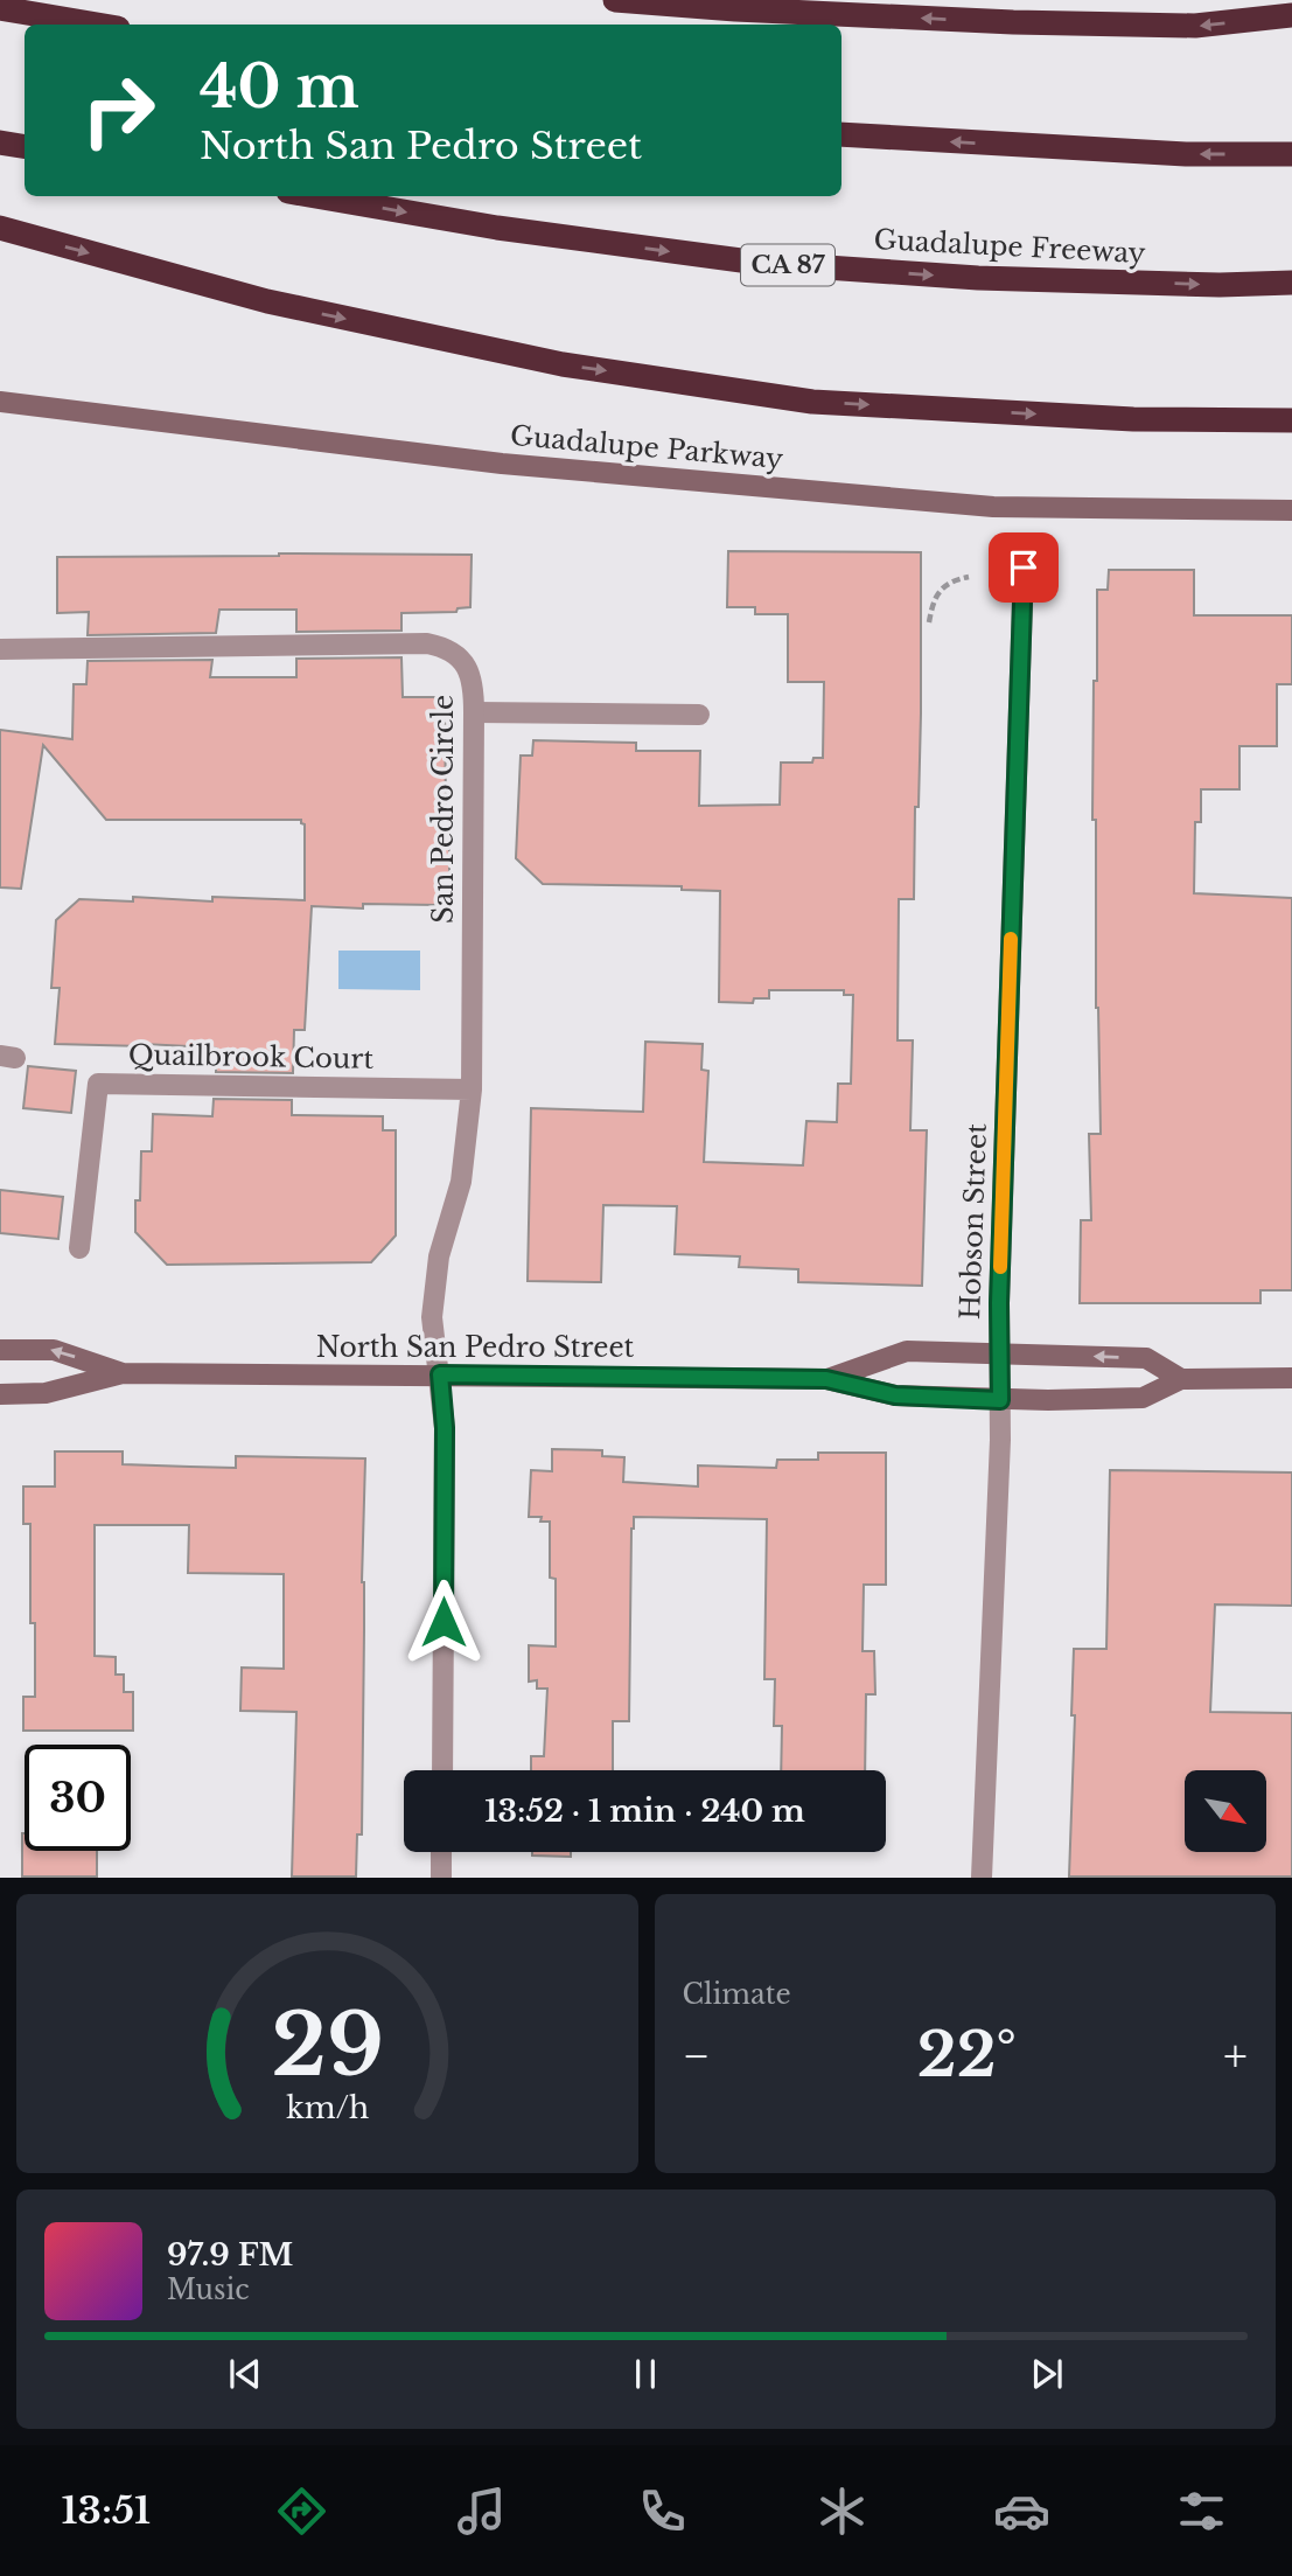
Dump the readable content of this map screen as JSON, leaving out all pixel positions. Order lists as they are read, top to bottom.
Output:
{
  "streets": {
    "highway": ["Guadalupe Freeway", "CA 87"],
    "street": [
      "Guadalupe Parkway",
      "San Pedro Circle",
      "Quailbrook Court",
      "Hobson Street",
      "North San Pedro Street"
    ]
  },
  "crossings": [
    ["San Pedro Circle", "Quailbrook Court"],
    ["San Pedro Circle", "North San Pedro Street"],
    ["Hobson Street", "North San Pedro Street"]
  ],
  "north": "bottom right",
  "page": {
    "turn": ["40 m", "North San Pedro Street"],
    "limit": "30",
    "trip": "13:52 · 1 min · 240 m",
    "tile": "Climate",
    "heat": ["−", "22°", "+"],
    "song": ["97.9 FM", "Music"],
    "tabs": "13:51",
    "gauge": ["29", "km/h"]
  }
}
